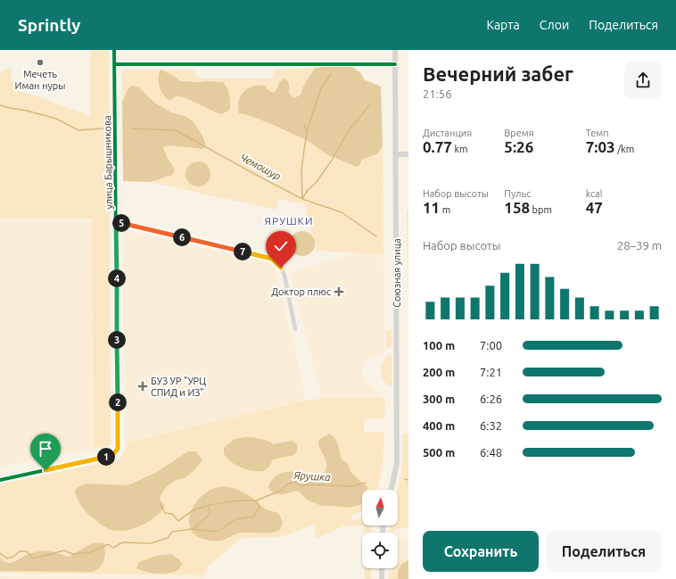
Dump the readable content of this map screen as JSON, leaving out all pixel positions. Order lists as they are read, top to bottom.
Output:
{
  "streets": {
    "main road": ["Союзная улица"],
    "street": ["улица Барышникова"]
  },
  "districts": ["ЯРУШКИ"],
  "water": ["Чемошур", "Ярушка"],
  "places": {
    "other": ["Мечеть Иман нуры"],
    "health": ["Доктор плюс", "БУЗ УР \"УРЦ СПИД и ИЗ\""]
  },
  "north": "top",
  "page": {
    "header": "Sprintly",
    "nav": ["Карта", "Слои", "Поделиться"],
    "heading": ["Вечерний забег", "21:56"],
    "stats": [
      ["Дистанция", "0.77 km"],
      ["Время", "5:26"],
      ["Темп", "7:03 /km"],
      ["Набор высоты", "11 m"],
      ["Пульс", "158 bpm"],
      ["kcal", "47"]
    ],
    "pins": [
      "5",
      "6",
      "7",
      "4",
      "3",
      "2",
      "1"
    ],
    "chart": ["Набор высоты", "28–39 m"],
    "list": [
      {
        "name": "100 m",
        "note": "7:00"
      },
      {
        "name": "200 m",
        "note": "7:21"
      },
      {
        "name": "300 m",
        "note": "6:26"
      },
      {
        "name": "400 m",
        "note": "6:32"
      },
      {
        "name": "500 m",
        "note": "6:48"
      }
    ],
    "buttons": ["Сохранить", "Поделиться"]
  }
}
